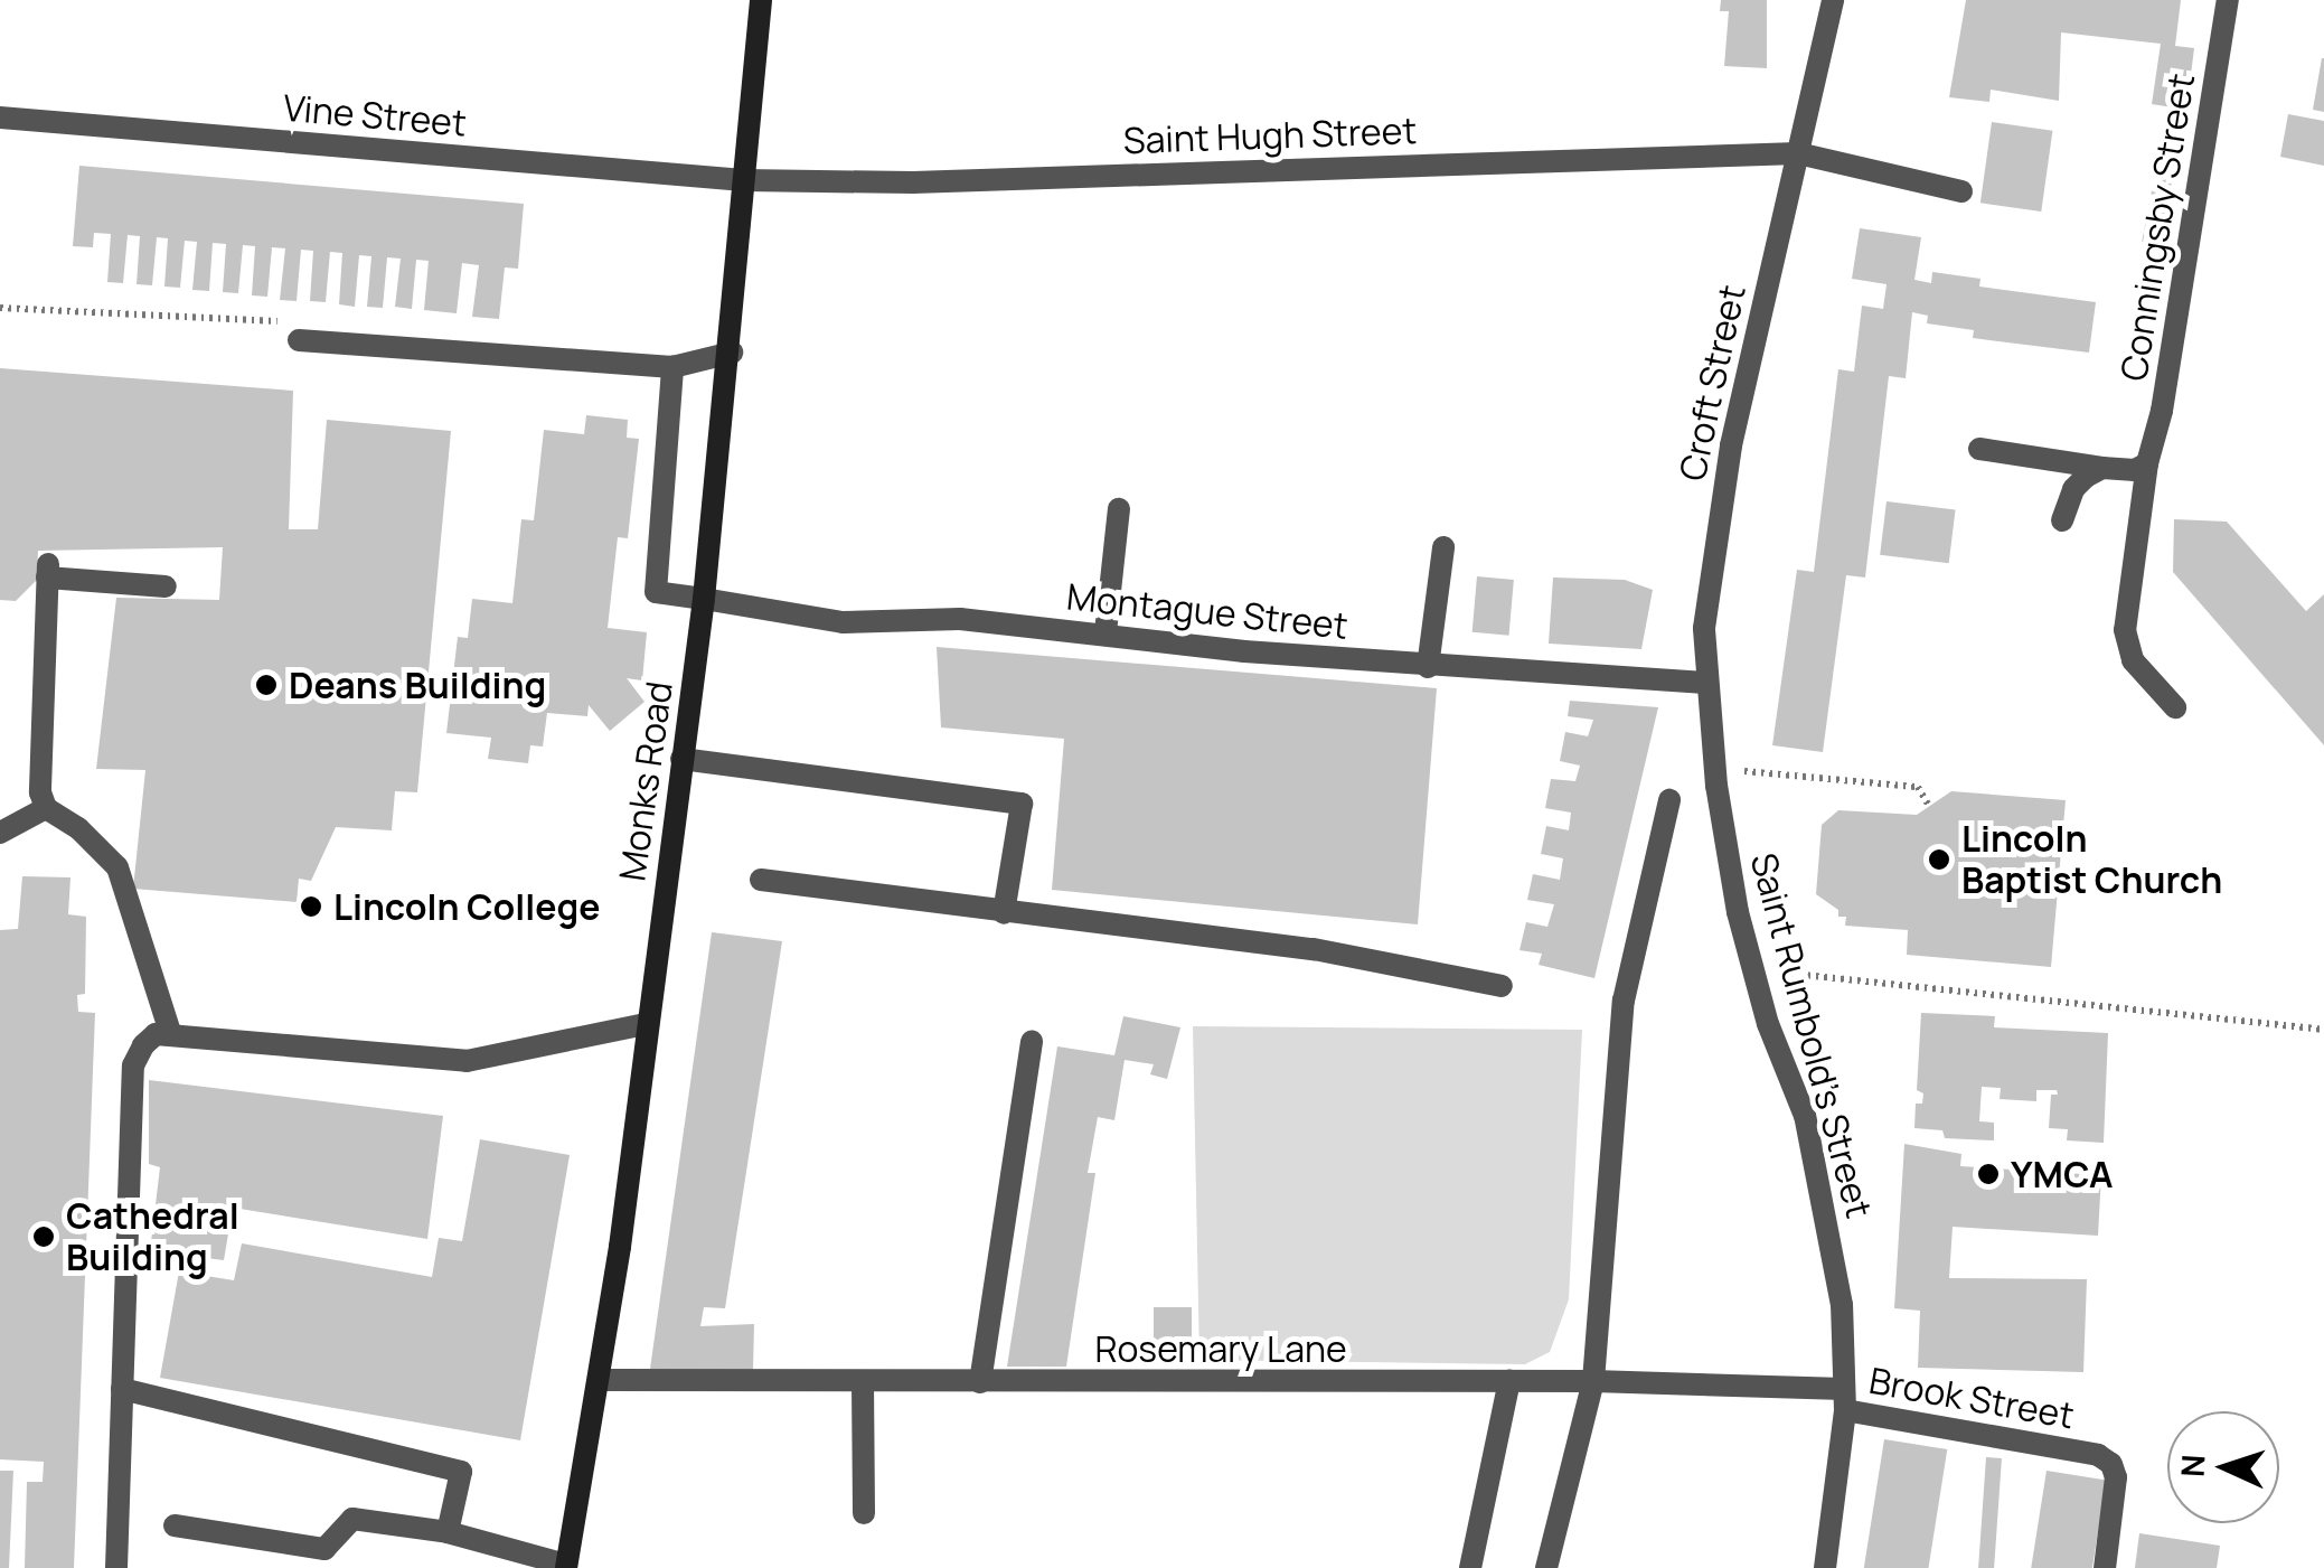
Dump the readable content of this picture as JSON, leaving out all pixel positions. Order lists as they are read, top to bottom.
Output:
{
  "streets": {
    "main road": ["Monks Road"],
    "street": [
      "Vine Street",
      "Saint Hugh Street",
      "Conningsby Street",
      "Croft Street",
      "Montague Street",
      "Saint Rumbold's Street",
      "Rosemary Lane",
      "Brook Street"
    ]
  },
  "crossings": [
    ["Vine Street", "Saint Hugh Street"],
    ["Vine Street", "Monks Road"],
    ["Saint Hugh Street", "Croft Street"],
    ["Saint Hugh Street", "Monks Road"],
    ["Croft Street", "Montague Street"],
    ["Croft Street", "Saint Rumbold's Street"],
    ["Montague Street", "Monks Road"],
    ["Monks Road", "Rosemary Lane"],
    ["Saint Rumbold's Street", "Rosemary Lane"],
    ["Saint Rumbold's Street", "Brook Street"],
    ["Rosemary Lane", "Brook Street"]
  ],
  "places": [
    "Deans Building",
    "Lincoln Baptist Church",
    "Lincoln College",
    "YMCA",
    "Cathedral Building"
  ],
  "north": "left"
}
